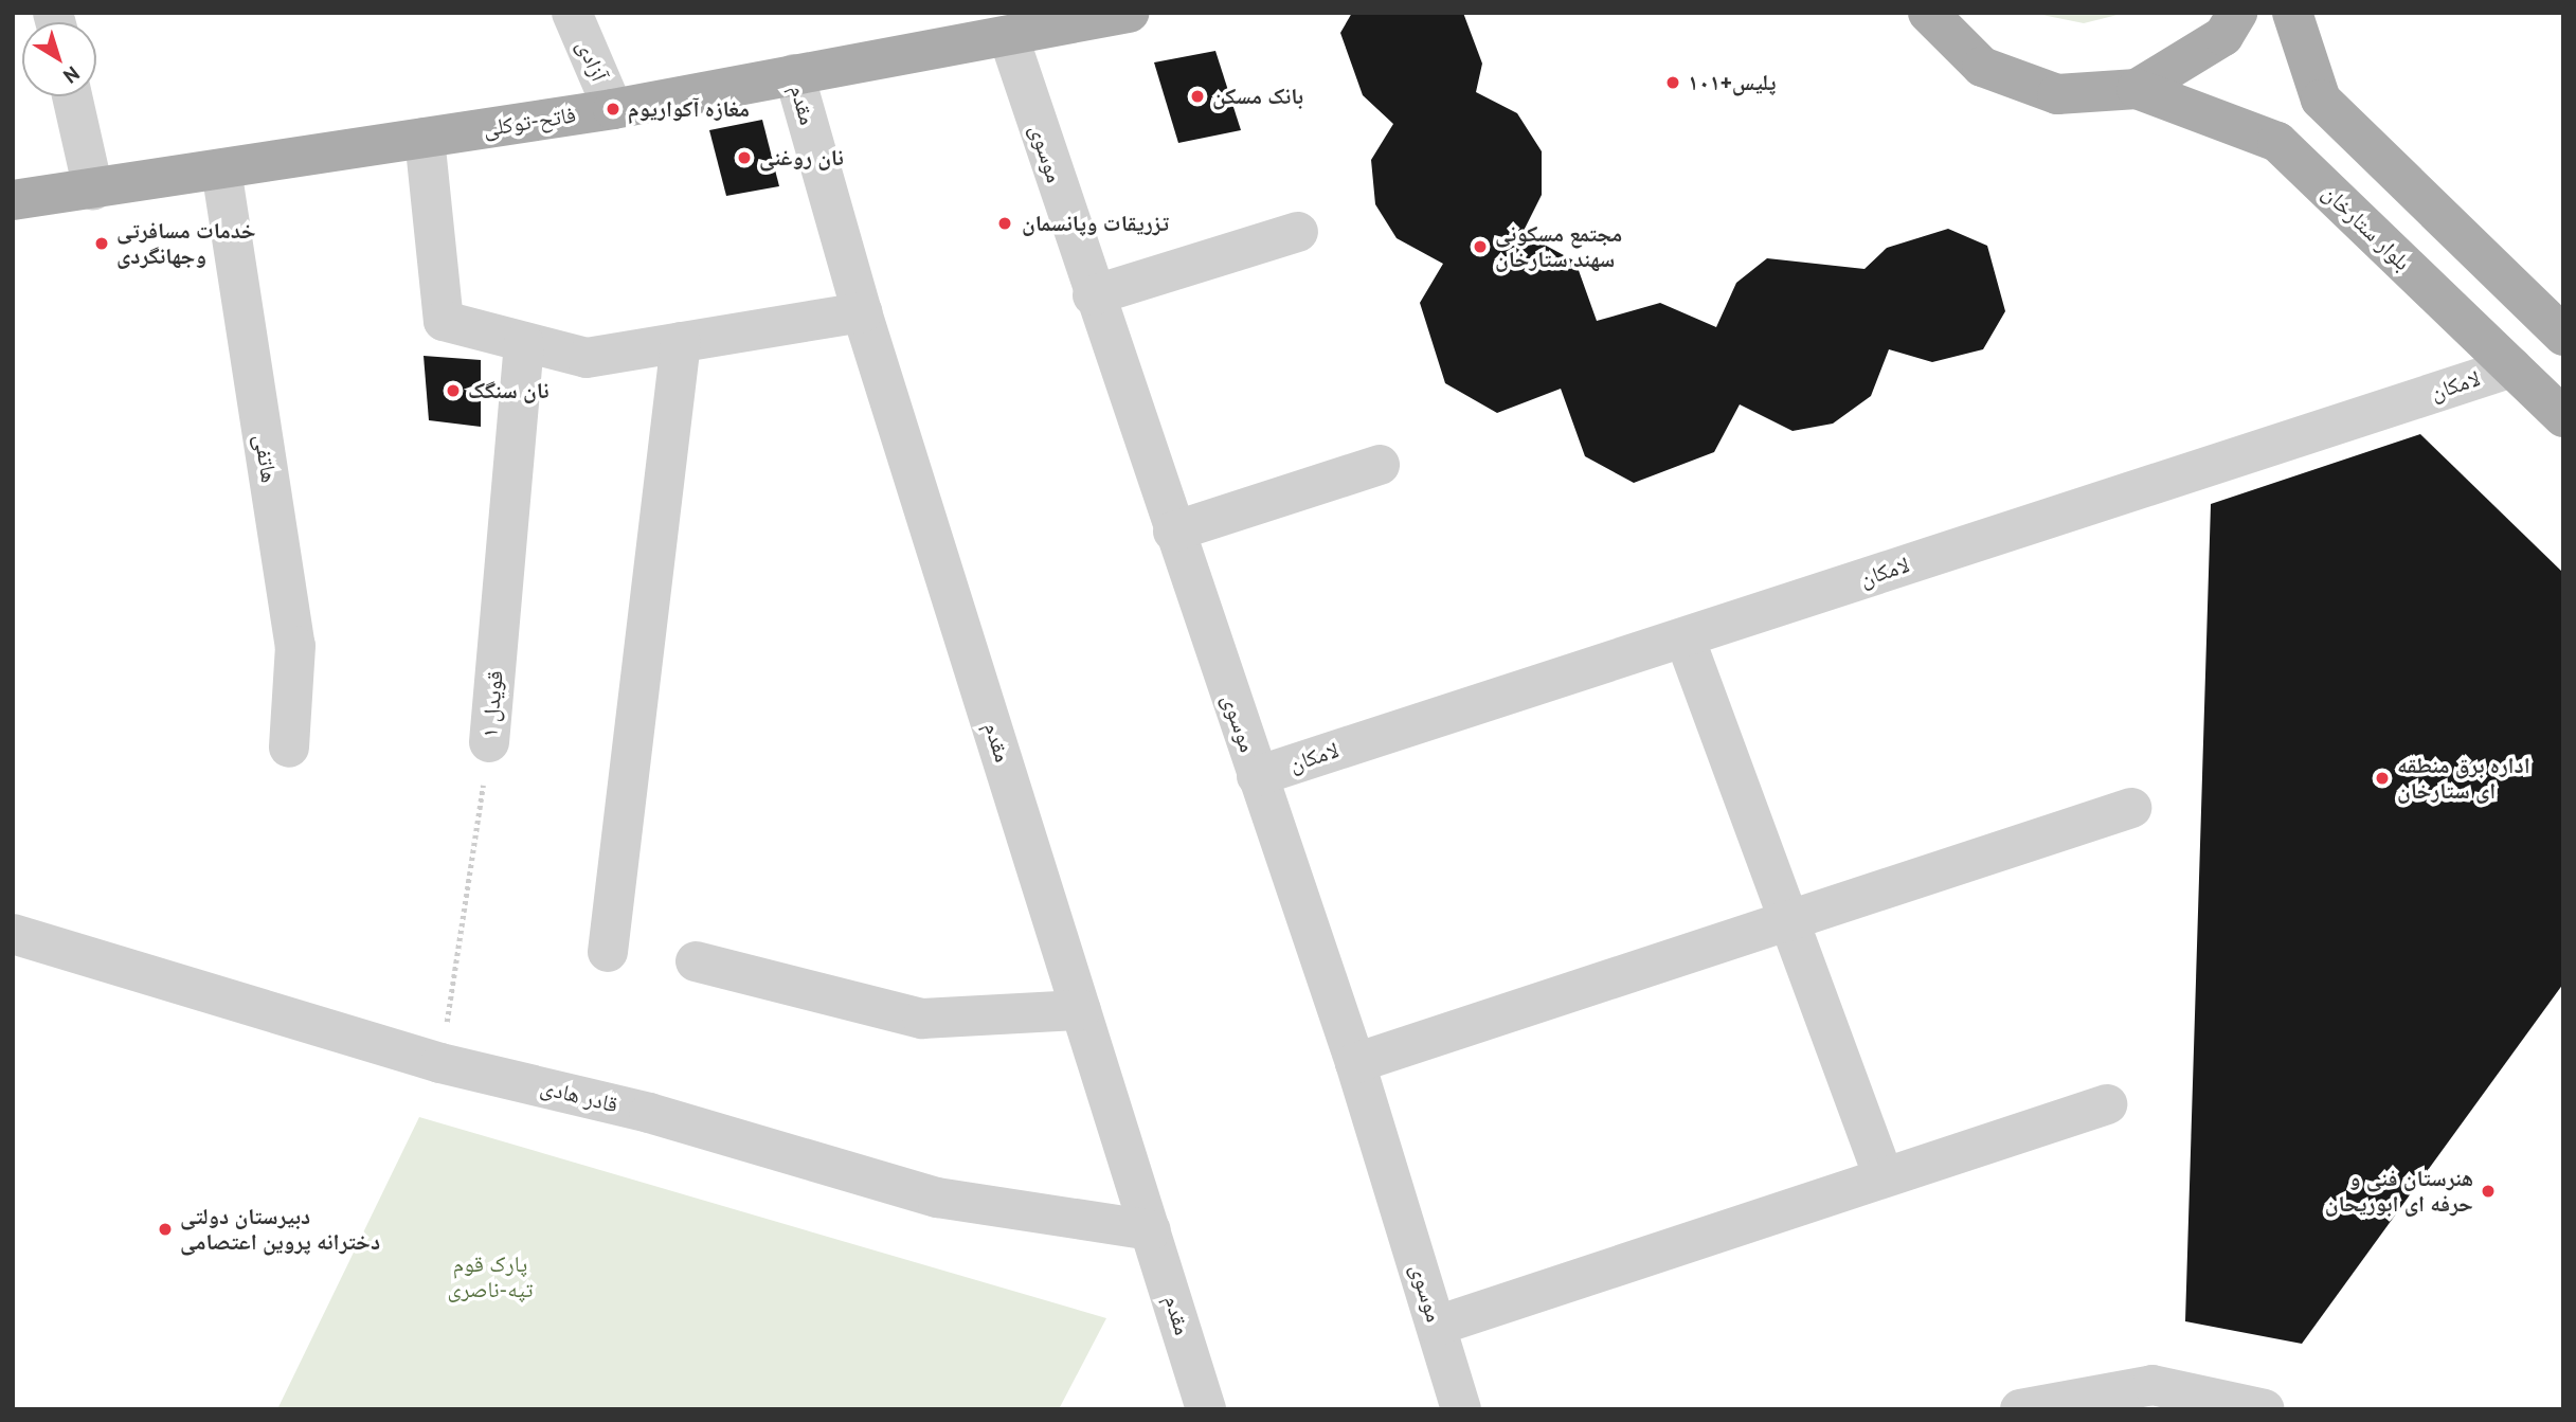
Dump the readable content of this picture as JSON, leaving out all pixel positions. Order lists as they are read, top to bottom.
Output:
{
  "streets": {
    "main road": ["فاتح-توکلی", "بلوار ستارخان"],
    "street": [
      "آزادی",
      "مقدم",
      "موسوی",
      "لامکان",
      "هاتفی",
      "قویدل ۱",
      "قادر هادی"
    ]
  },
  "crossings": [
    ["آزادی", "فاتح-توکلی"],
    ["مقدم", "فاتح-توکلی"],
    ["مقدم", "قادر هادی"],
    ["فاتح-توکلی", "موسوی"],
    ["فاتح-توکلی", "هاتفی"],
    ["موسوی", "لامکان"],
    ["بلوار ستارخان", "لامکان"],
    ["قویدل ۱", "قادر هادی"]
  ],
  "parks": ["پارک قوم تپه-ناصری"],
  "places": [
    "پلیس+۱۰۱",
    "بانک مسکن",
    "مغازه آکواریوم",
    "نان روغنی",
    "تزریقات وپانسمان",
    "خدمات مسافرتی وجهانگردی",
    "مجتمع مسکونی سهند ستارخان",
    "نان سنگک",
    "اداره برق منطقه ای ستارخان",
    "هنرستان فنی و حرفه ای ابوریحان",
    "دبیرستان دولتی دخترانه پروین اعتصامی"
  ],
  "north": "bottom right"
}
